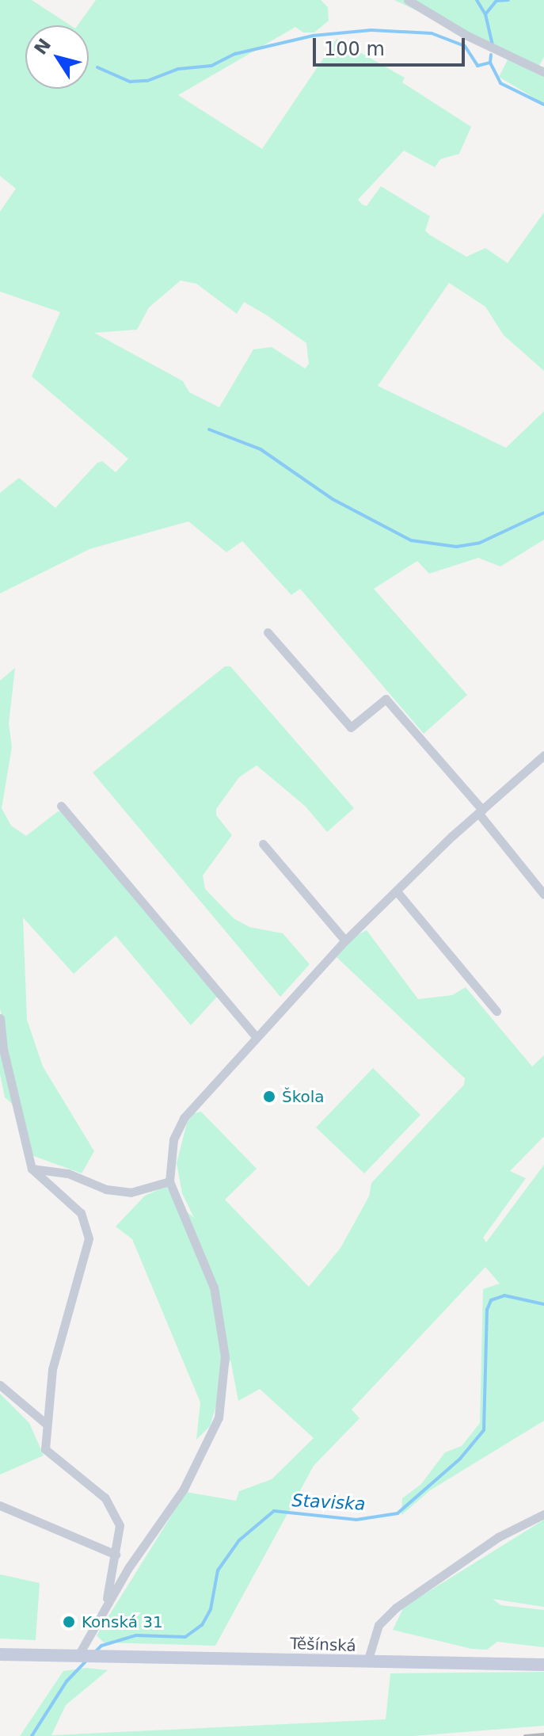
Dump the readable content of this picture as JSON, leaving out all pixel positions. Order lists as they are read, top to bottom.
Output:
{
  "streets": {
    "main road": ["Těšínská"]
  },
  "water": ["Staviska"],
  "places": ["Škola", "Konská 31"],
  "scale_bar": "100 m",
  "north": "top left"
}
